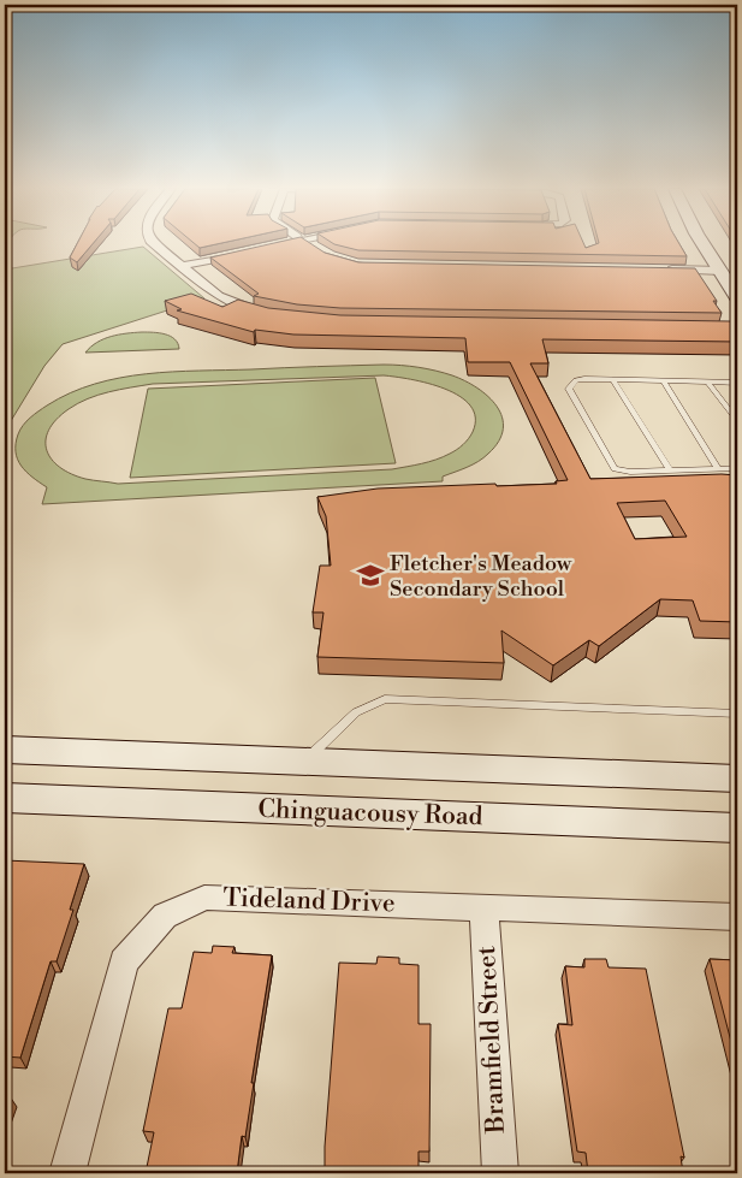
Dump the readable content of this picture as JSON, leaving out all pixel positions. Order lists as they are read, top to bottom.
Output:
{
  "streets": {
    "main road": ["Chinguacousy Road"],
    "street": ["Tideland Drive", "Bramfield Street"]
  },
  "crossings": [
    ["Tideland Drive", "Bramfield Street"]
  ],
  "places": {
    "school or university": ["Fletcher's Meadow Secondary School"]
  }
}
